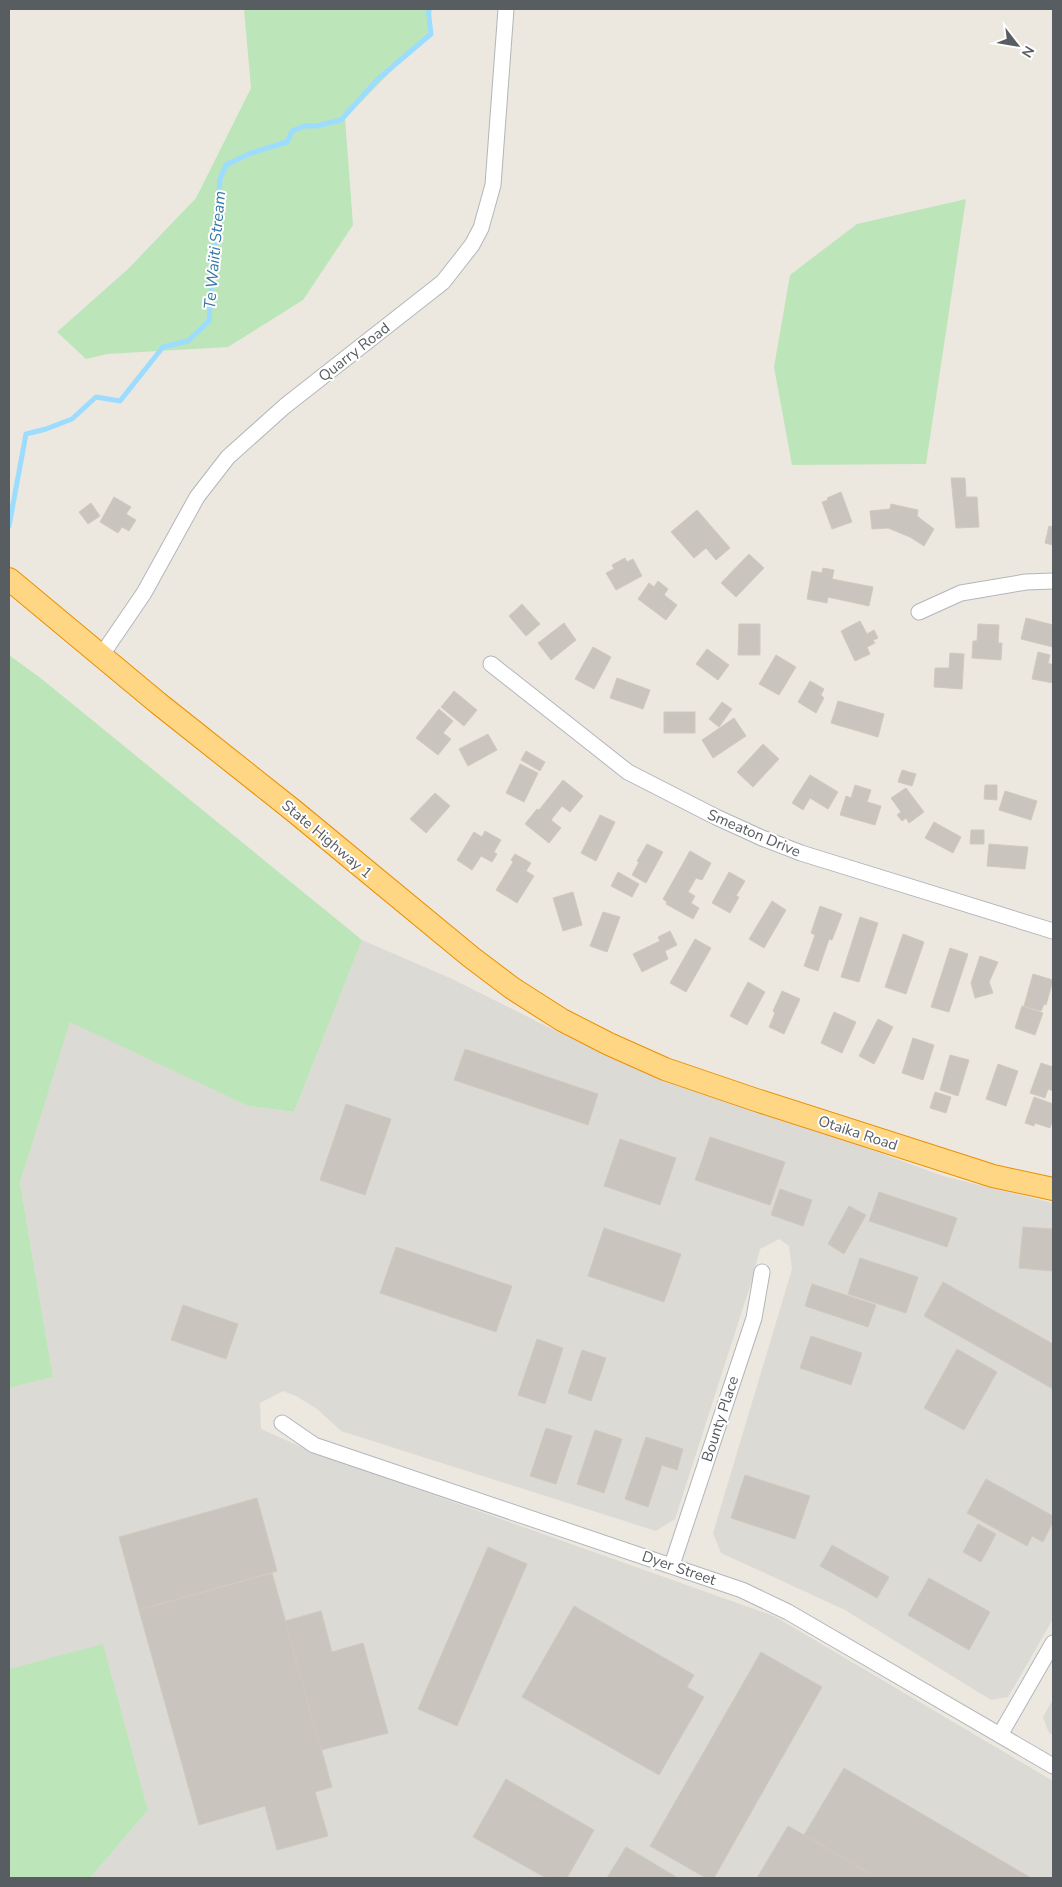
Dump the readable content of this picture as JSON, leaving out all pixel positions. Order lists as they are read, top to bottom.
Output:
{
  "streets": {
    "highway": ["State Highway 1", "Otaika Road"],
    "street": [
      "Quarry Road",
      "Smeaton Drive",
      "Bounty Place",
      "Dyer Street"
    ]
  },
  "crossings": [
    ["Quarry Road", "State Highway 1"],
    ["State Highway 1", "Otaika Road"],
    ["Bounty Place", "Dyer Street"]
  ],
  "water": ["Te Waiiti Stream"],
  "north": "bottom right"
}
